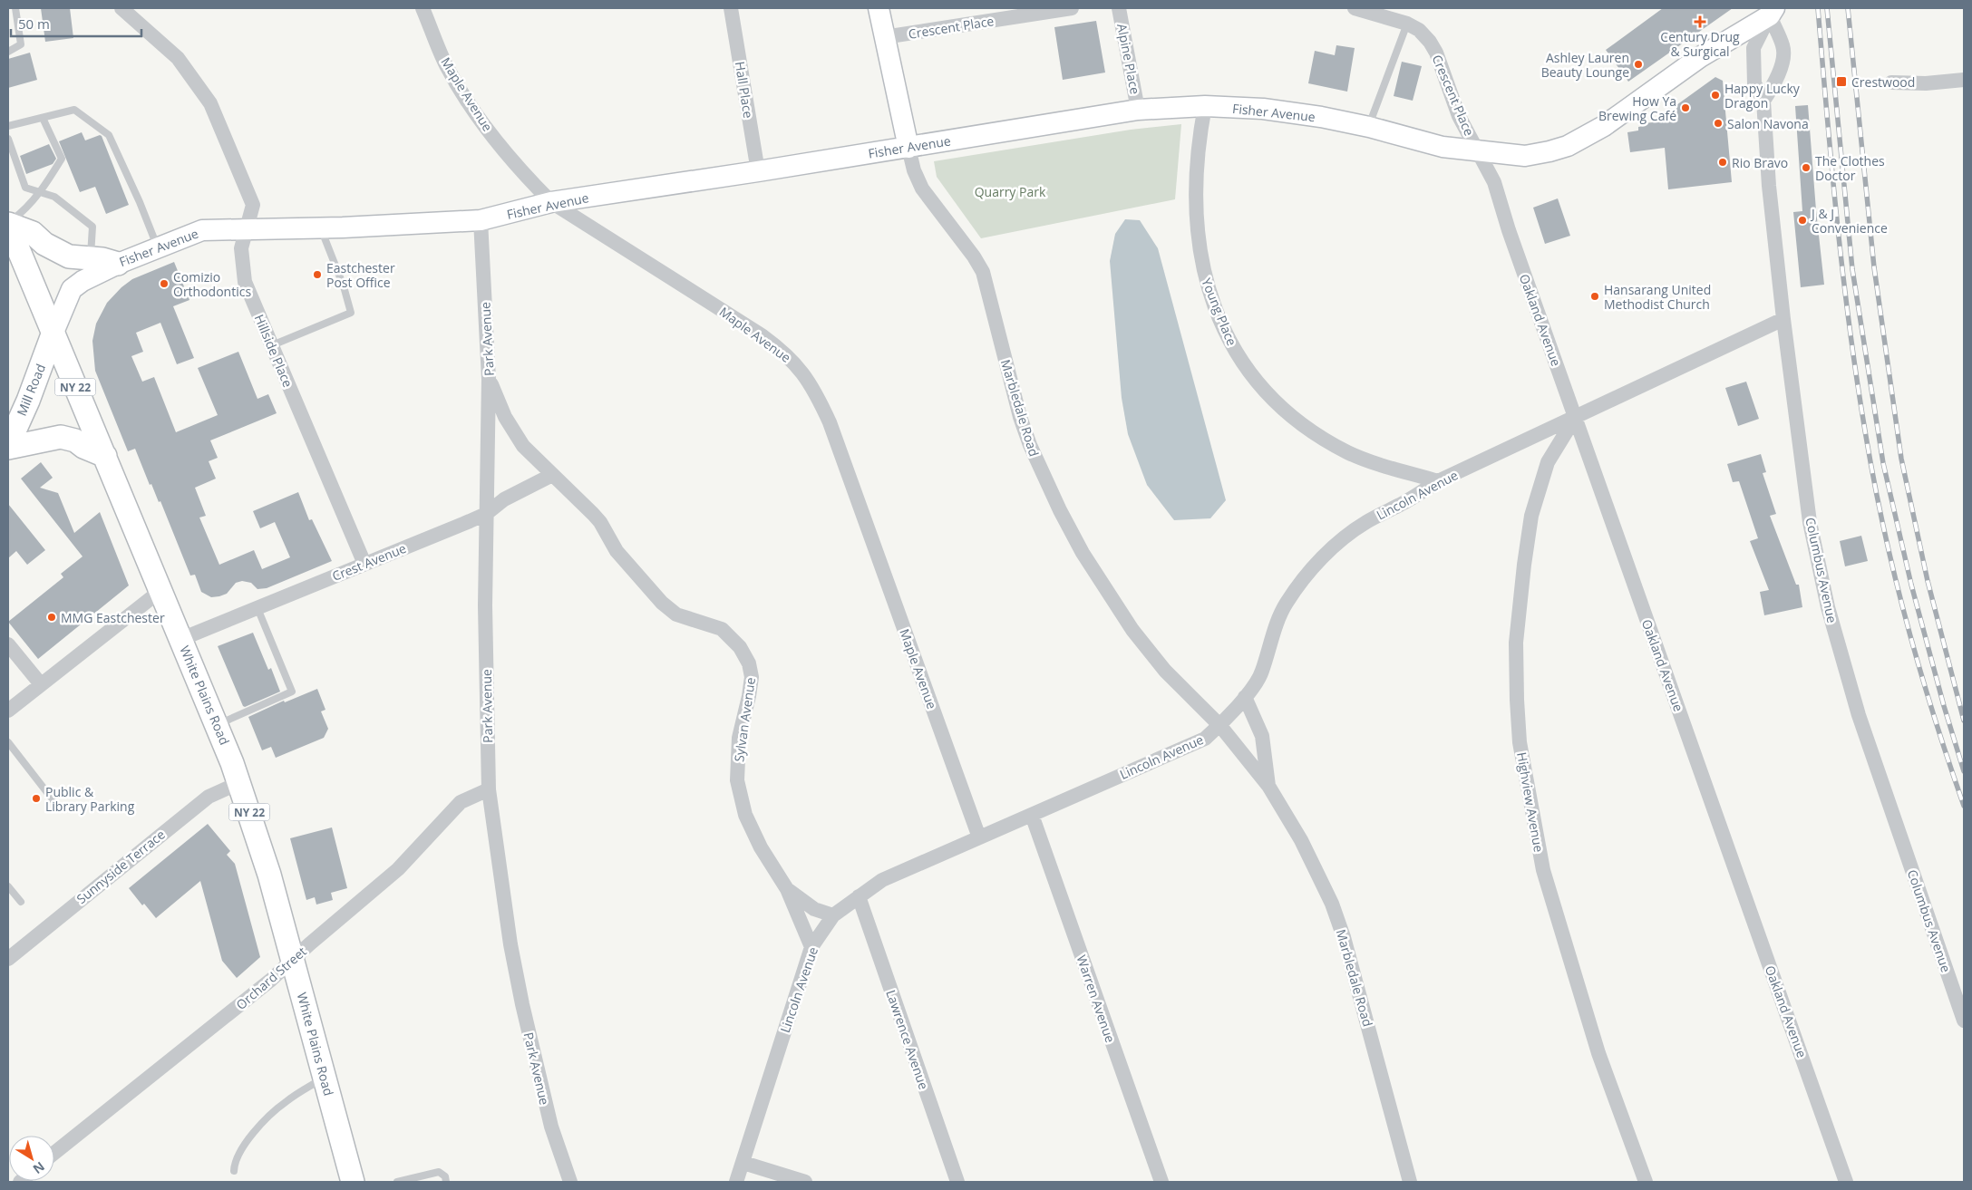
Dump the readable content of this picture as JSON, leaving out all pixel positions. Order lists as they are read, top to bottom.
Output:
{
  "streets": {
    "main road": ["NY 22", "Mill Road", "White Plains Road"],
    "street": [
      "Crescent Place",
      "Alpine Place",
      "Hall Place",
      "Maple Avenue",
      "Fisher Avenue",
      "Young Place",
      "Oakland Avenue",
      "Park Avenue",
      "Hillside Place",
      "Marbledale Road",
      "Lincoln Avenue",
      "Crest Avenue",
      "Columbus Avenue",
      "Sylvan Avenue",
      "Highview Avenue",
      "Sunnyside Terrace",
      "Orchard Street",
      "Warren Avenue",
      "Lawrence Avenue"
    ]
  },
  "crossings": [
    ["Crescent Place", "Fisher Avenue"],
    ["Crescent Place", "Oakland Avenue"],
    ["Crescent Place", "Marbledale Road"],
    ["Alpine Place", "Fisher Avenue"],
    ["Hall Place", "Fisher Avenue"],
    ["Maple Avenue", "Fisher Avenue"],
    ["Maple Avenue", "Lincoln Avenue"],
    ["Fisher Avenue", "Young Place"],
    ["Fisher Avenue", "Oakland Avenue"],
    ["Fisher Avenue", "Park Avenue"],
    ["Fisher Avenue", "Hillside Place"],
    ["Fisher Avenue", "Mill Road"],
    ["Fisher Avenue", "Marbledale Road"],
    ["Fisher Avenue", "Columbus Avenue"],
    ["Fisher Avenue", "White Plains Road"],
    ["Young Place", "Lincoln Avenue"],
    ["Oakland Avenue", "Lincoln Avenue"],
    ["Oakland Avenue", "Highview Avenue"],
    ["Park Avenue", "Crest Avenue"],
    ["Park Avenue", "Sylvan Avenue"],
    ["Park Avenue", "Orchard Street"],
    ["Hillside Place", "Crest Avenue"],
    ["Mill Road", "White Plains Road"],
    ["Marbledale Road", "Lincoln Avenue"],
    ["Lincoln Avenue", "Columbus Avenue"],
    ["Lincoln Avenue", "Sylvan Avenue"],
    ["Lincoln Avenue", "Highview Avenue"],
    ["Lincoln Avenue", "Warren Avenue"],
    ["Lincoln Avenue", "Lawrence Avenue"],
    ["Crest Avenue", "White Plains Road"],
    ["Crest Avenue", "Sylvan Avenue"],
    ["White Plains Road", "Sunnyside Terrace"],
    ["White Plains Road", "Orchard Street"]
  ],
  "parks": ["Quarry Park"],
  "places": {
    "health": ["Century Drug & Surgical"],
    "other": [
      "Ashley Lauren Beauty Lounge",
      "Happy Lucky Dragon",
      "How Ya Brewing Café",
      "Salon Navona",
      "Rio Bravo",
      "The Clothes Doctor",
      "J & J Convenience",
      "Eastchester Post Office",
      "Comizio Orthodontics",
      "Hansarang United Methodist Church",
      "MMG Eastchester",
      "Public & Library Parking"
    ],
    "transit": ["Crestwood"]
  },
  "scale_bar": "50 m",
  "north": "bottom right"
}
